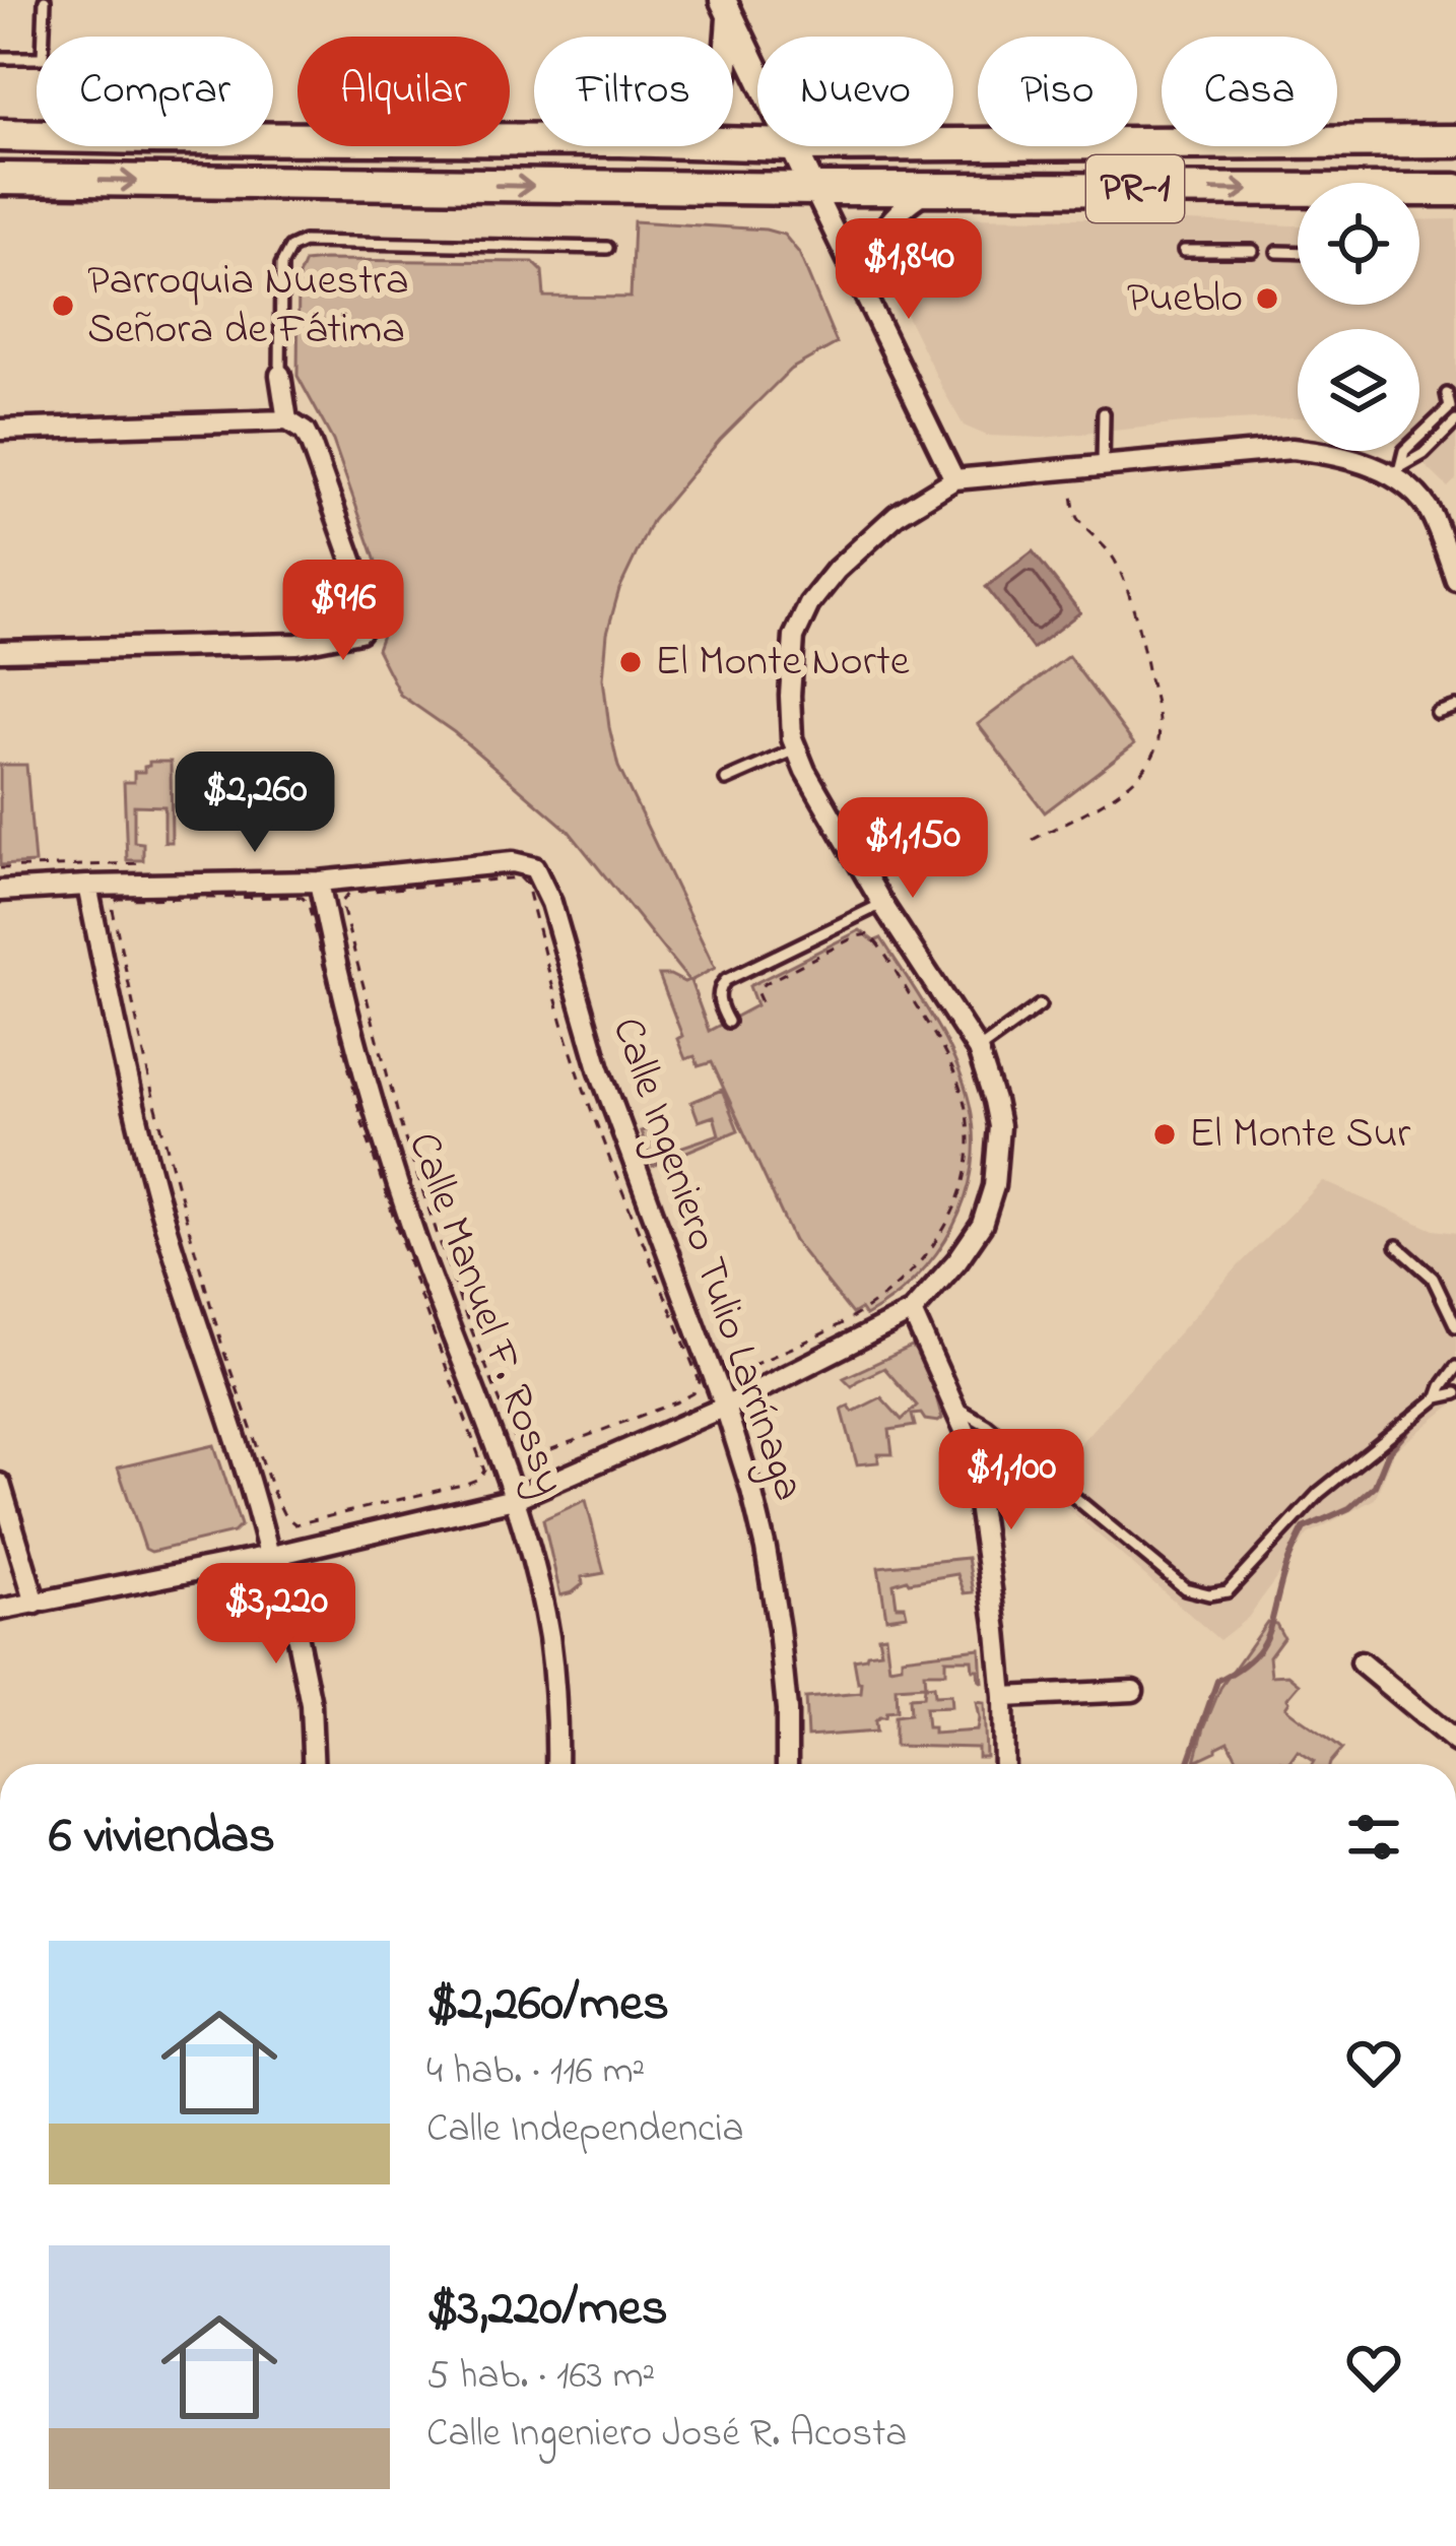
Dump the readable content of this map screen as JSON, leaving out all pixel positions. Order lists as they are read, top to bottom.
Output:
{
  "streets": {
    "main road": ["PR-1"],
    "street": ["Calle Ingeniero Tulio Larrínaga", "Calle Manuel F. Rossy"]
  },
  "crossings": [
    ["Calle Ingeniero Tulio Larrínaga", "Calle Manuel F. Rossy"]
  ],
  "places": [
    "Pueblo",
    "Parroquia Nuestra Señora de Fátima",
    "El Monte Norte",
    "El Monte Sur"
  ],
  "page": {
    "chip": [
      "Comprar",
      "Alquilar",
      "Filtros",
      "Nuevo",
      "Piso",
      "Casa"
    ],
    "price": [
      "$1,840",
      "$916",
      "$2,260",
      "$1,150",
      "$1,100",
      "$3,220"
    ],
    "heading": "6 viviendas",
    "list": [
      {
        "name": "$2,260/mes",
        "note": "4 hab. · 116 m² · Calle Independencia"
      },
      {
        "name": "$3,220/mes",
        "note": "5 hab. · 163 m² · Calle Ingeniero José R. Acosta"
      }
    ]
  }
}
